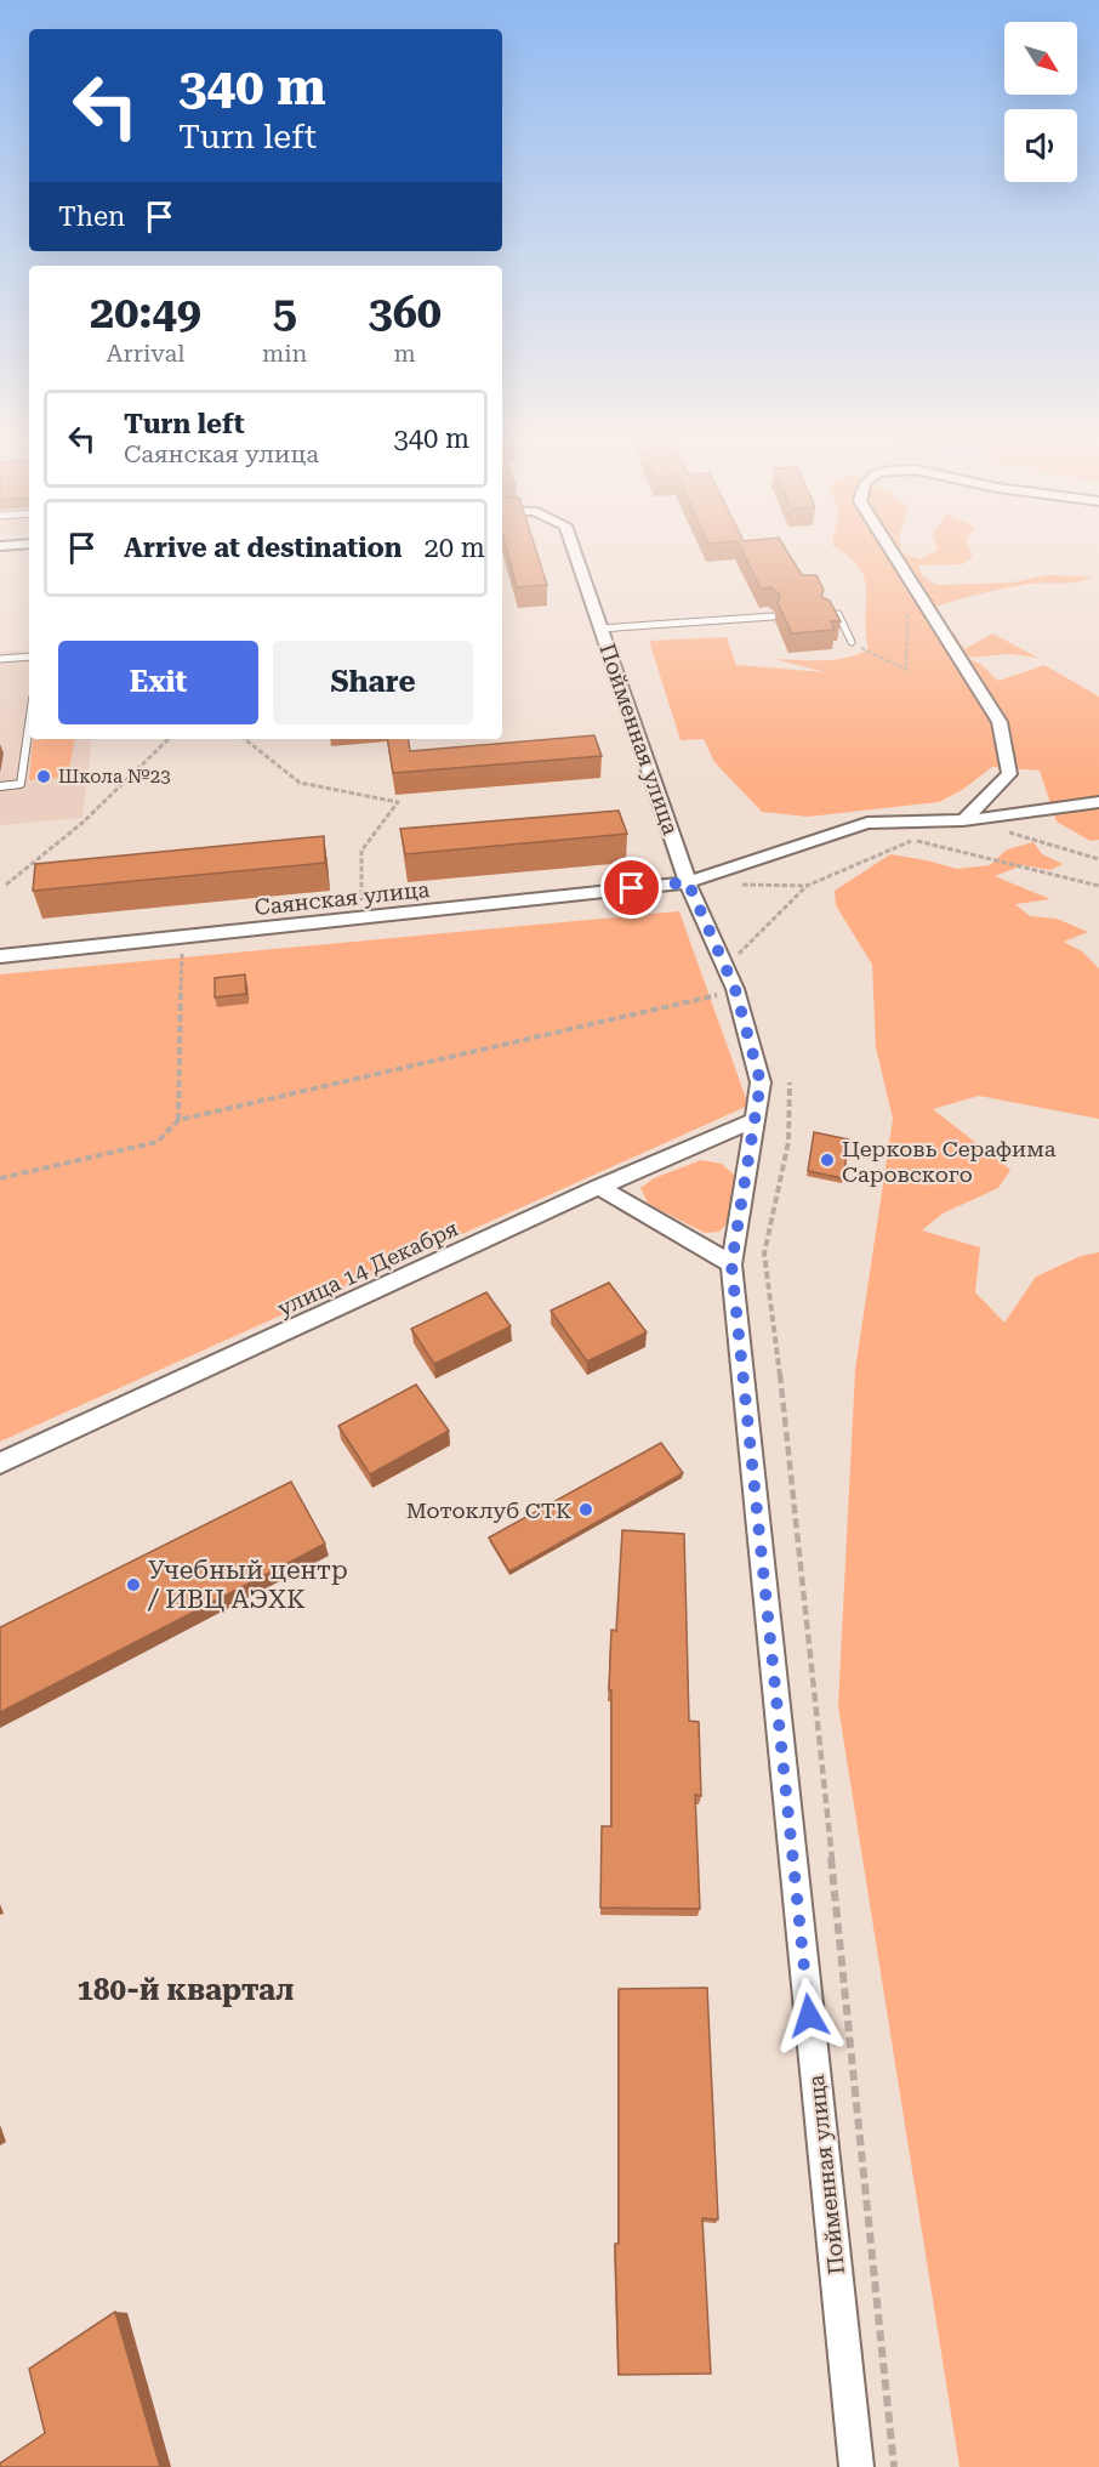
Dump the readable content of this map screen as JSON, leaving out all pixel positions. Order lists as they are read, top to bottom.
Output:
{
  "streets": {
    "street": ["Пойменная улица", "Саянская улица", "улица 14 Декабря"]
  },
  "crossings": [
    ["Пойменная улица", "Саянская улица"],
    ["Пойменная улица", "улица 14 Декабря"]
  ],
  "districts": ["180-й квартал"],
  "places": [
    "Школа №23",
    "Церковь Серафима Саровского",
    "Мотоклуб СТК",
    "Учебный центр / ИВЦ АЭХК"
  ],
  "north": "bottom right",
  "page": {
    "turn": ["340 m", "Turn left"],
    "then": "Then",
    "eta": [
      "20:49",
      "Arrival",
      "5",
      "min",
      "360",
      "m"
    ],
    "list": [
      {
        "name": "Turn left",
        "note": "Саянская улица",
        "value": "340 m"
      },
      {
        "name": "Arrive at destination",
        "value": "20 m"
      }
    ],
    "buttons": ["Exit", "Share"]
  }
}
